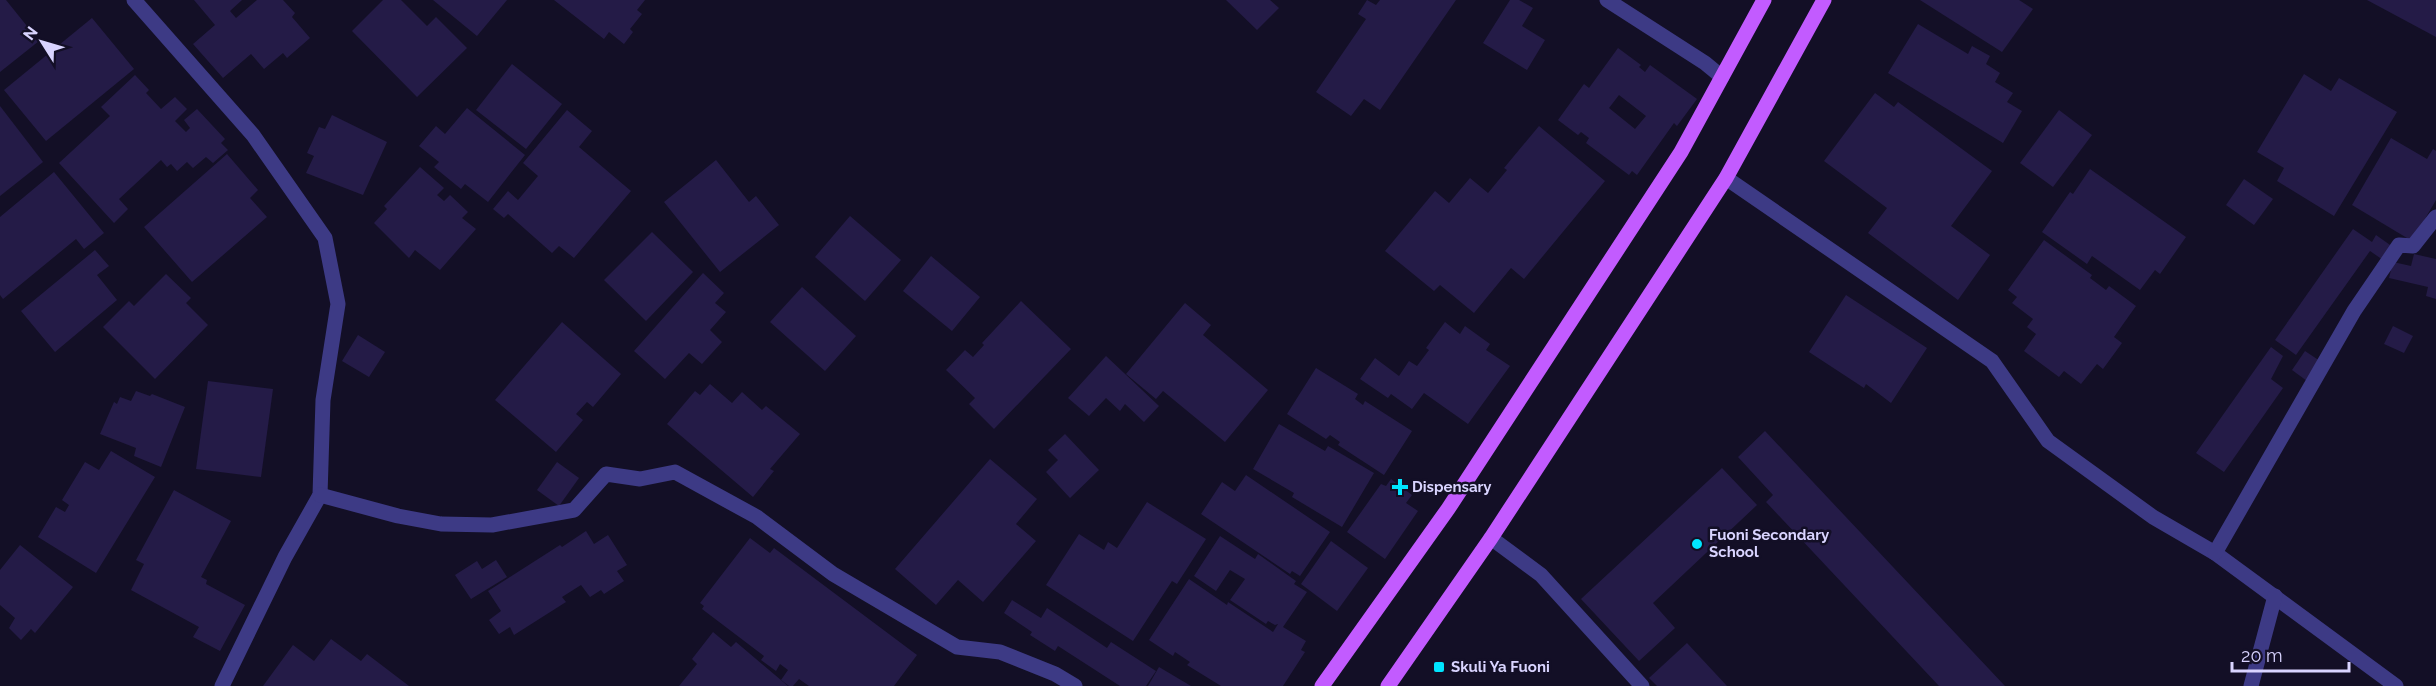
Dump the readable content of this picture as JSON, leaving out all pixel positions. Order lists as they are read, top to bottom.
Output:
{
  "places": {
    "health": ["Dispensary"],
    "other": ["Fuoni Secondary School"],
    "transit": ["Skuli Ya Fuoni"]
  },
  "scale_bar": "20 m",
  "north": "top left"
}
